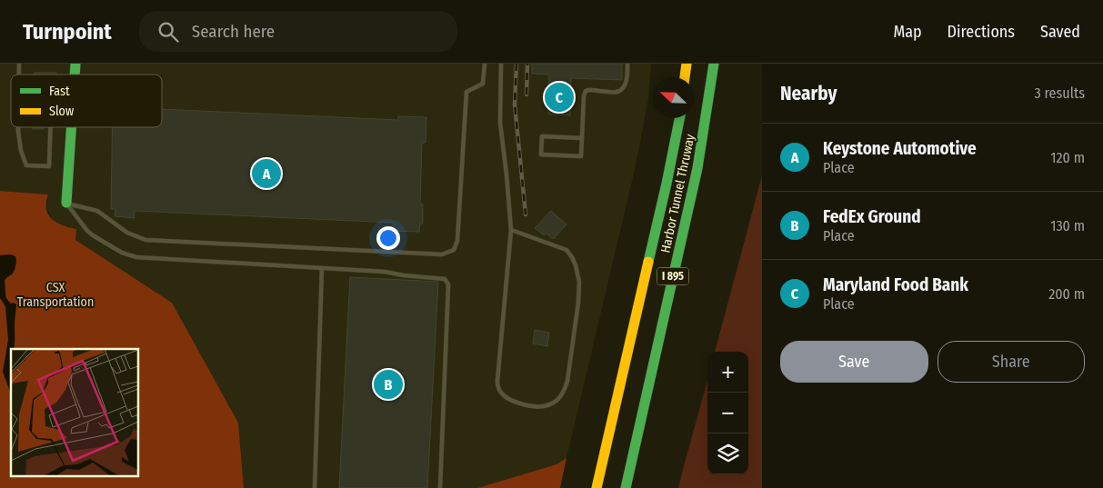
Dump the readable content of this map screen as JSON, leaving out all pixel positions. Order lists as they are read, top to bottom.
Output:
{
  "streets": {
    "main road": ["Harbor Tunnel Thruway", "I 895"]
  },
  "parks": ["CSX Transportation"],
  "legend": ["Fast", "Slow"],
  "north": "top left",
  "page": {
    "header": "Turnpoint",
    "search": "Search here",
    "nav": ["Map", "Directions", "Saved"],
    "heading": ["Nearby", "3 results"],
    "pins": ["C", "A", "B"],
    "list": [
      {
        "mark": "A",
        "name": "Keystone Automotive",
        "note": "Place",
        "value": "120 m"
      },
      {
        "mark": "B",
        "name": "FedEx Ground",
        "note": "Place",
        "value": "130 m"
      },
      {
        "mark": "C",
        "name": "Maryland Food Bank",
        "note": "Place",
        "value": "200 m"
      }
    ],
    "buttons": ["Save", "Share"],
    "map_buttons": ["+", "−"]
  }
}
